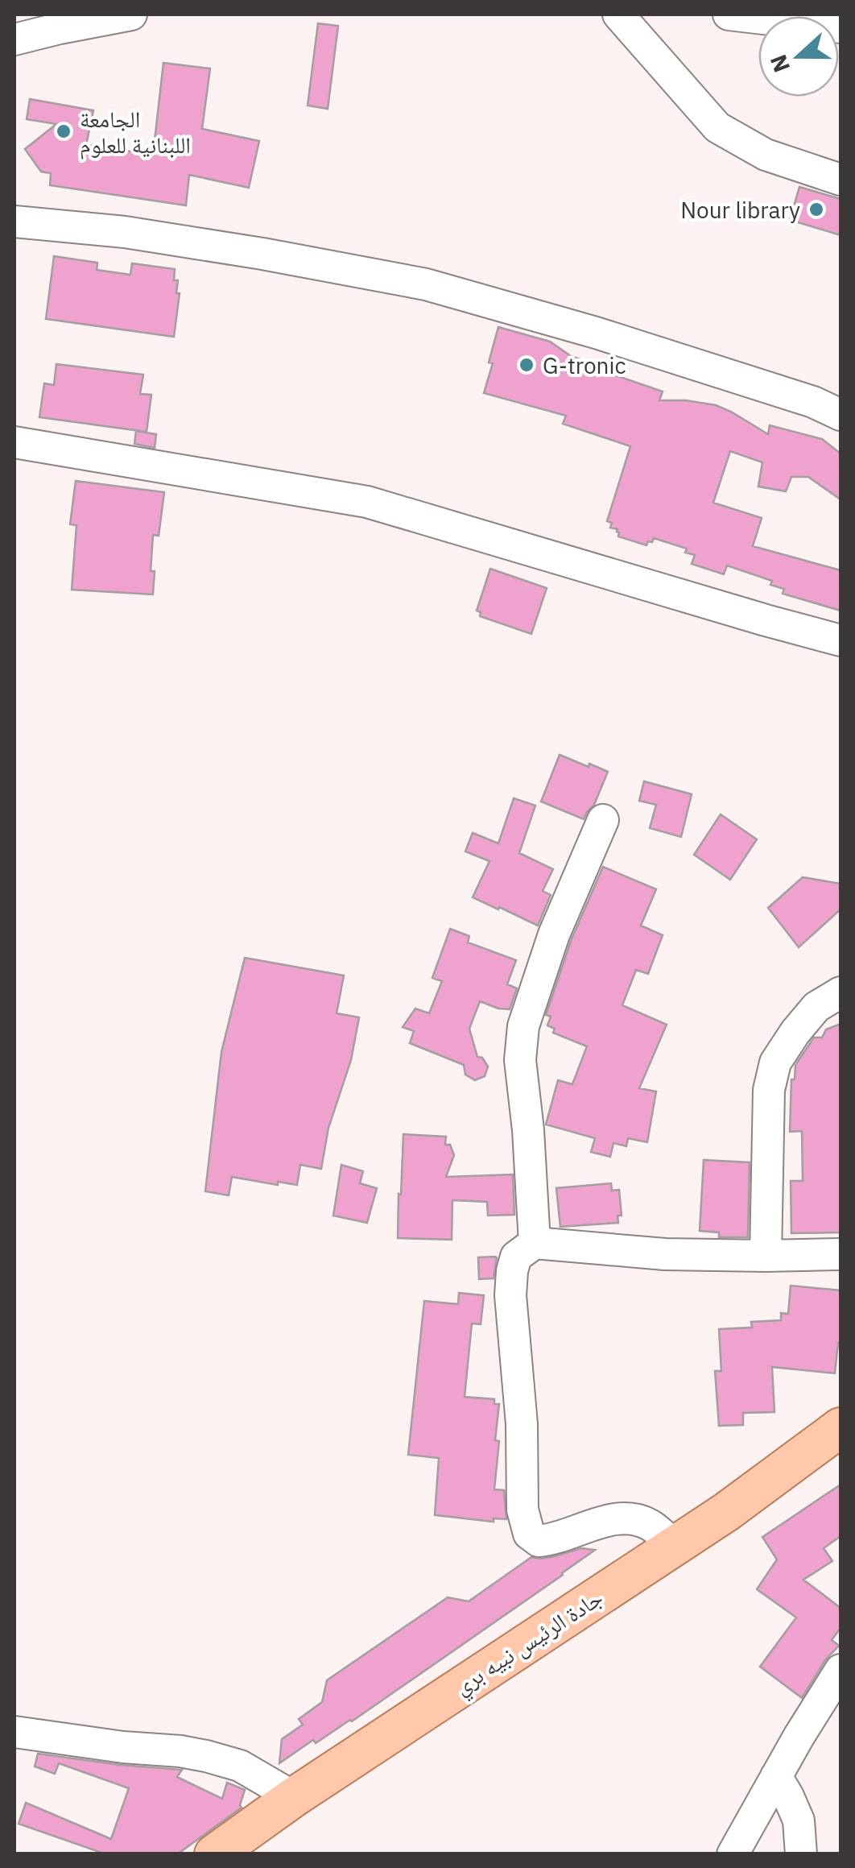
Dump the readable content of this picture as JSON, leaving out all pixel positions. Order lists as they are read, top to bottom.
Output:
{
  "streets": {
    "main road": ["جادة الرئيس نبيه بري"]
  },
  "places": ["الجامعة اللبنانية للعلوم", "Nour library", "G-tronic"],
  "north": "left"
}
